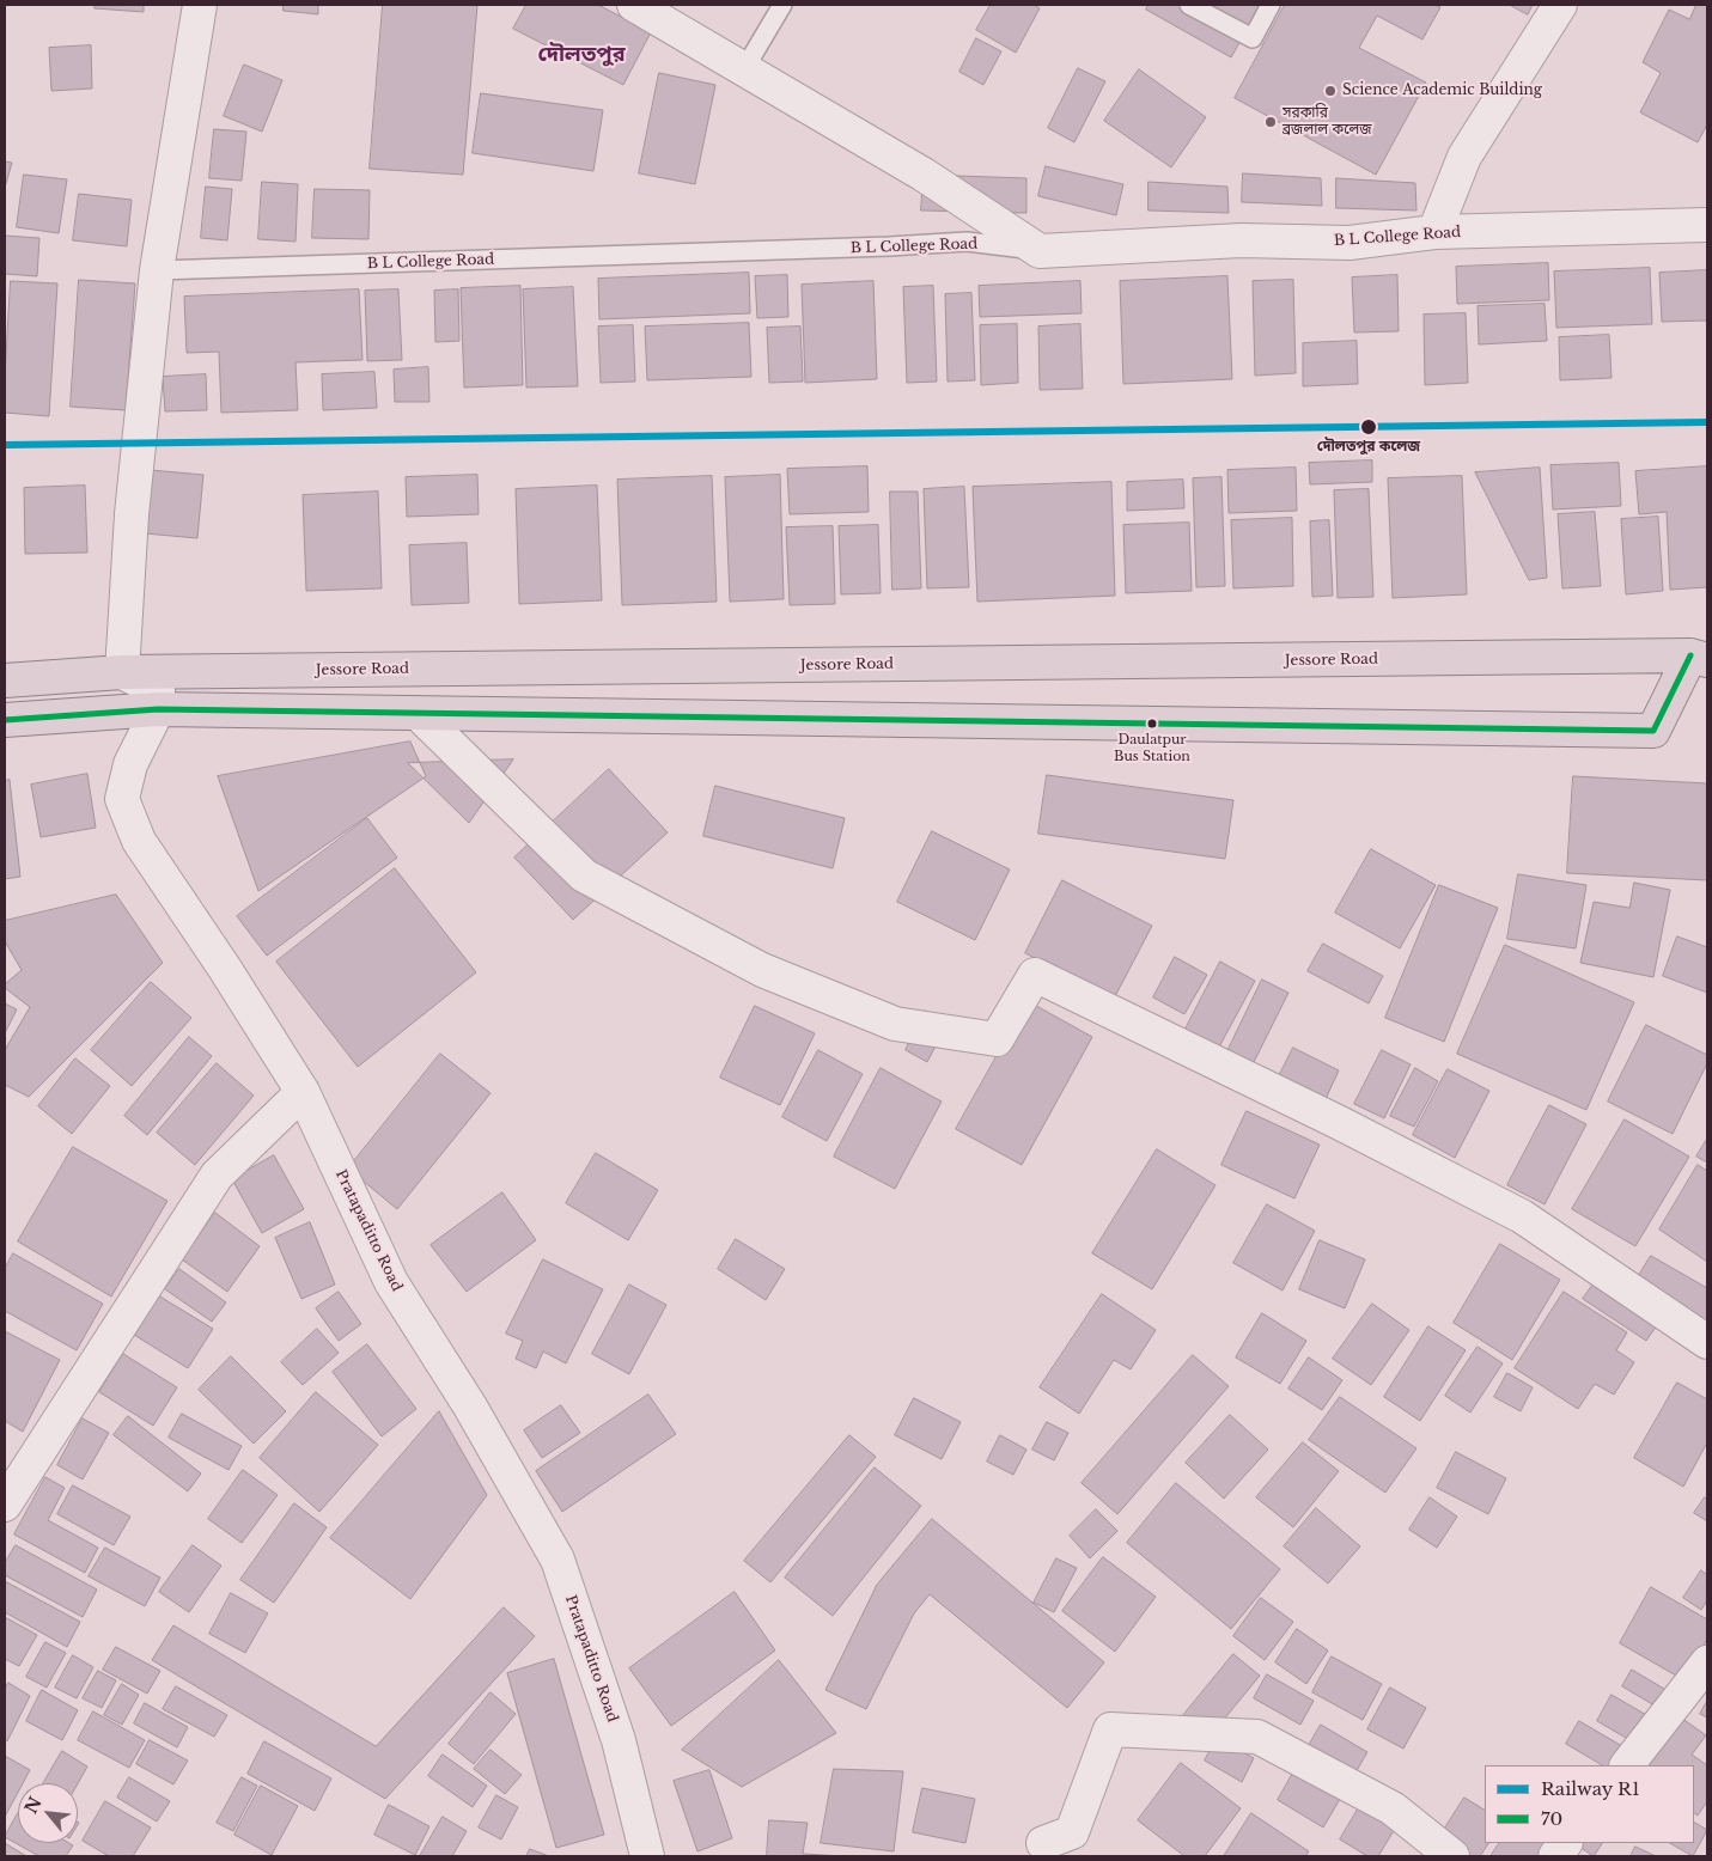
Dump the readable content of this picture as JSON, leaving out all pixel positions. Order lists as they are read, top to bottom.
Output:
{
  "streets": {
    "highway": ["Jessore Road"],
    "street": ["B L College Road", "Pratapaditto Road"]
  },
  "crossings": [
    ["Jessore Road", "Pratapaditto Road"]
  ],
  "districts": ["দৌলতপুর"],
  "places": [
    "Science Academic Building",
    "সরকারি ব্রজলাল কলেজ",
    "দৌলতপুর কলেজ",
    "Daulatpur Bus Station"
  ],
  "lines": ["rail line R1", "transit line 70"],
  "legend": ["Railway R1", "70"],
  "north": "top left"
}
